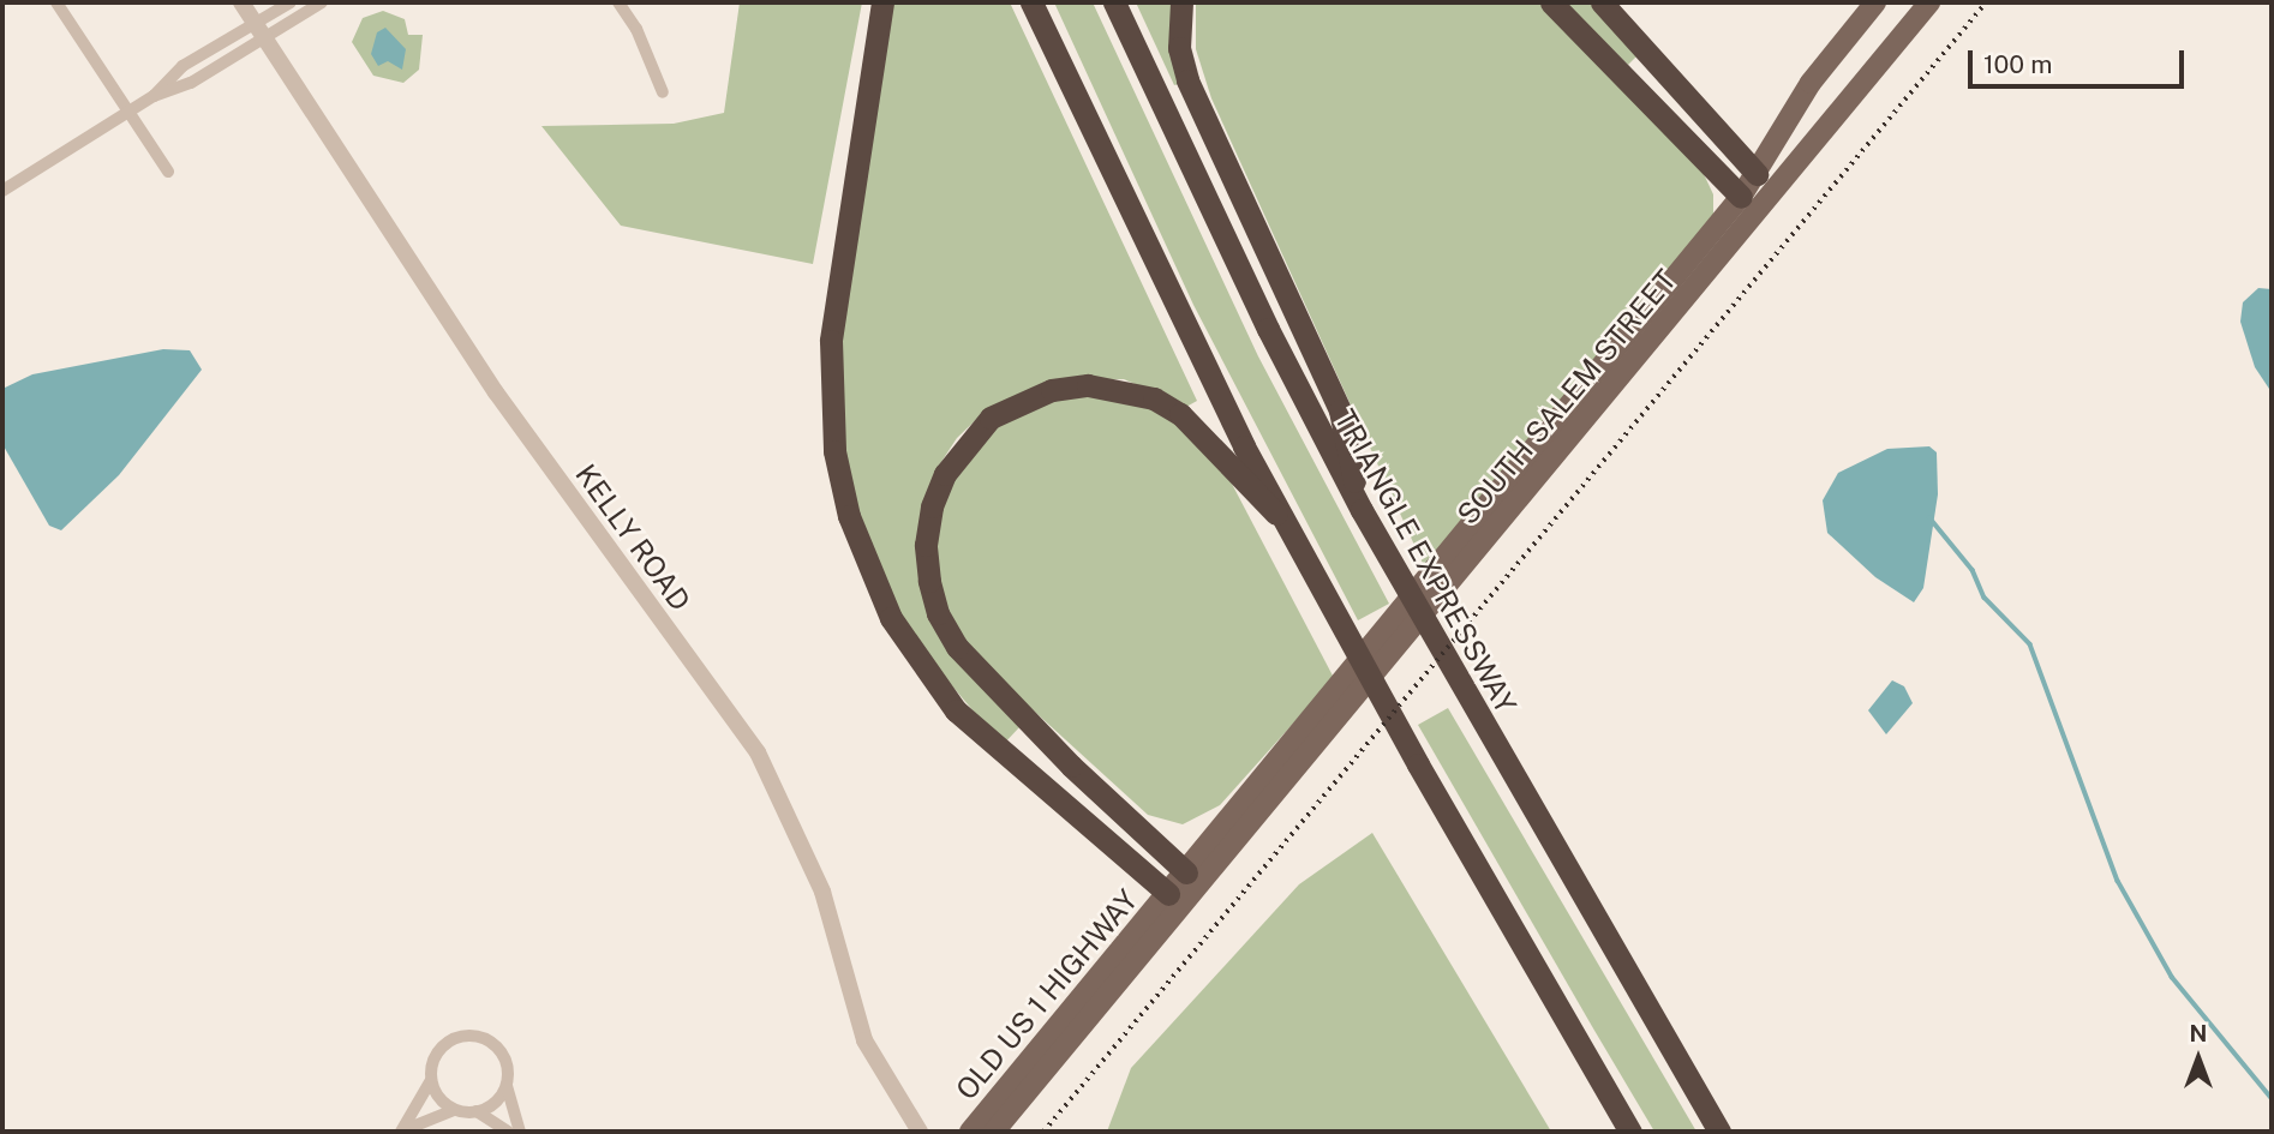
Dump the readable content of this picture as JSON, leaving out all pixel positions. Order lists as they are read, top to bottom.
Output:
{
  "streets": {
    "highway": ["TRIANGLE EXPRESSWAY"],
    "main road": ["SOUTH SALEM STREET", "OLD US 1 HIGHWAY"],
    "street": ["KELLY ROAD"]
  },
  "crossings": [
    ["SOUTH SALEM STREET", "OLD US 1 HIGHWAY"]
  ],
  "scale_bar": "100 m",
  "north": "top"
}
